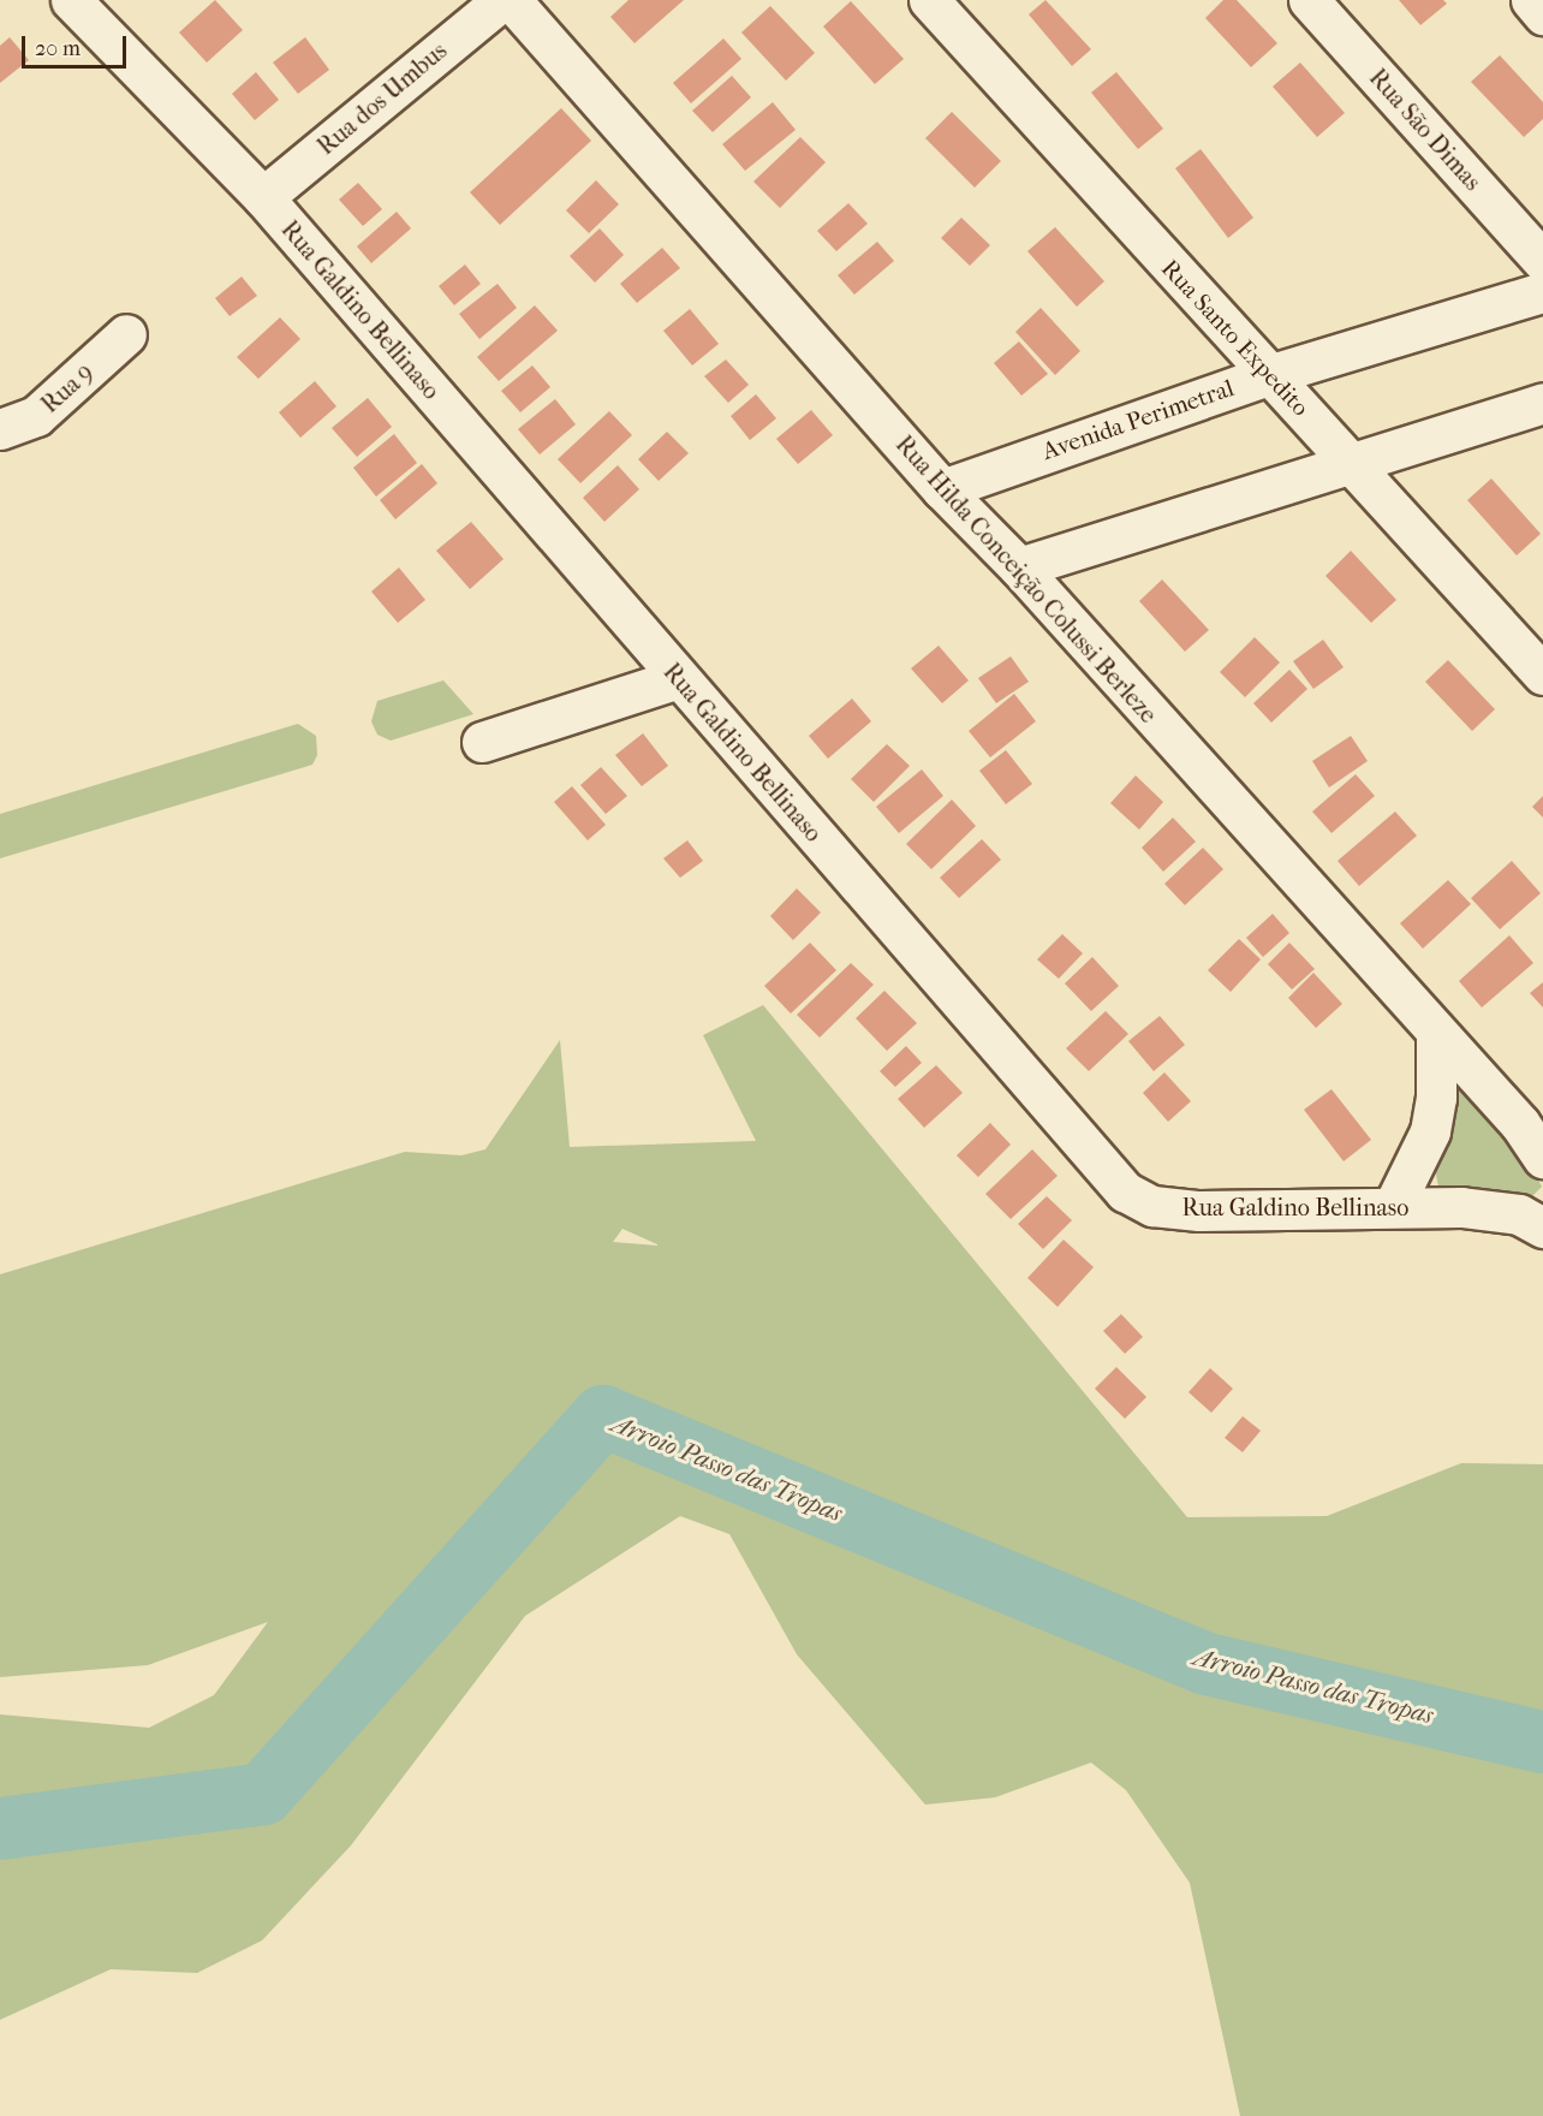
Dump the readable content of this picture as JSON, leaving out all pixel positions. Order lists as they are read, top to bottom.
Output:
{
  "streets": {
    "street": [
      "Rua dos Umbus",
      "Rua São Dimas",
      "Rua Galdino Bellinaso",
      "Rua Santo Expedito",
      "Rua 9",
      "Avenida Perimetral",
      "Rua Hilda Conceição Colussi Berleze"
    ]
  },
  "crossings": [
    ["Rua dos Umbus", "Rua Galdino Bellinaso"],
    ["Rua Santo Expedito", "Avenida Perimetral"],
    ["Avenida Perimetral", "Rua Hilda Conceição Colussi Berleze"]
  ],
  "water": ["Arroio Passo das Tropas"],
  "scale_bar": "20 m"
}
